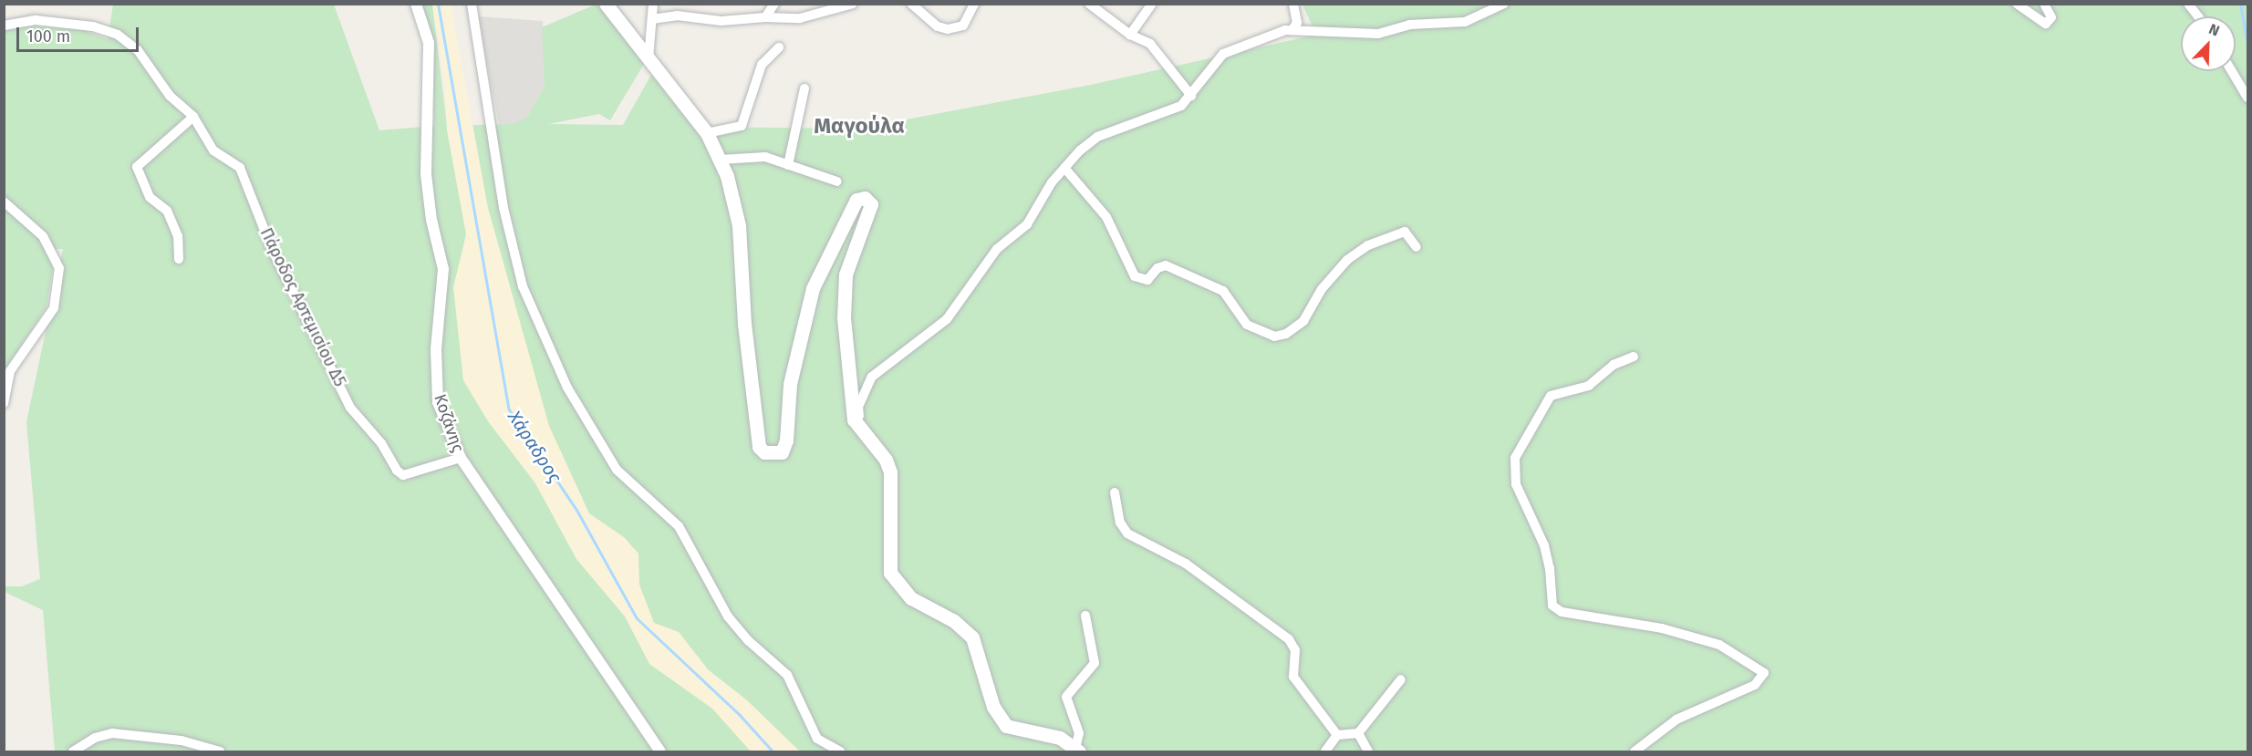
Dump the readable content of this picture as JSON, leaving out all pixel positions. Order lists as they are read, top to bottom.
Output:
{
  "streets": {
    "street": ["Πάροδος Αρτεμισίου Δ5", "Κοζάνης"]
  },
  "crossings": [
    ["Πάροδος Αρτεμισίου Δ5", "Κοζάνης"]
  ],
  "districts": ["Μαγούλα"],
  "water": ["Χάραδρος"],
  "scale_bar": "100 m",
  "north": "top right"
}
